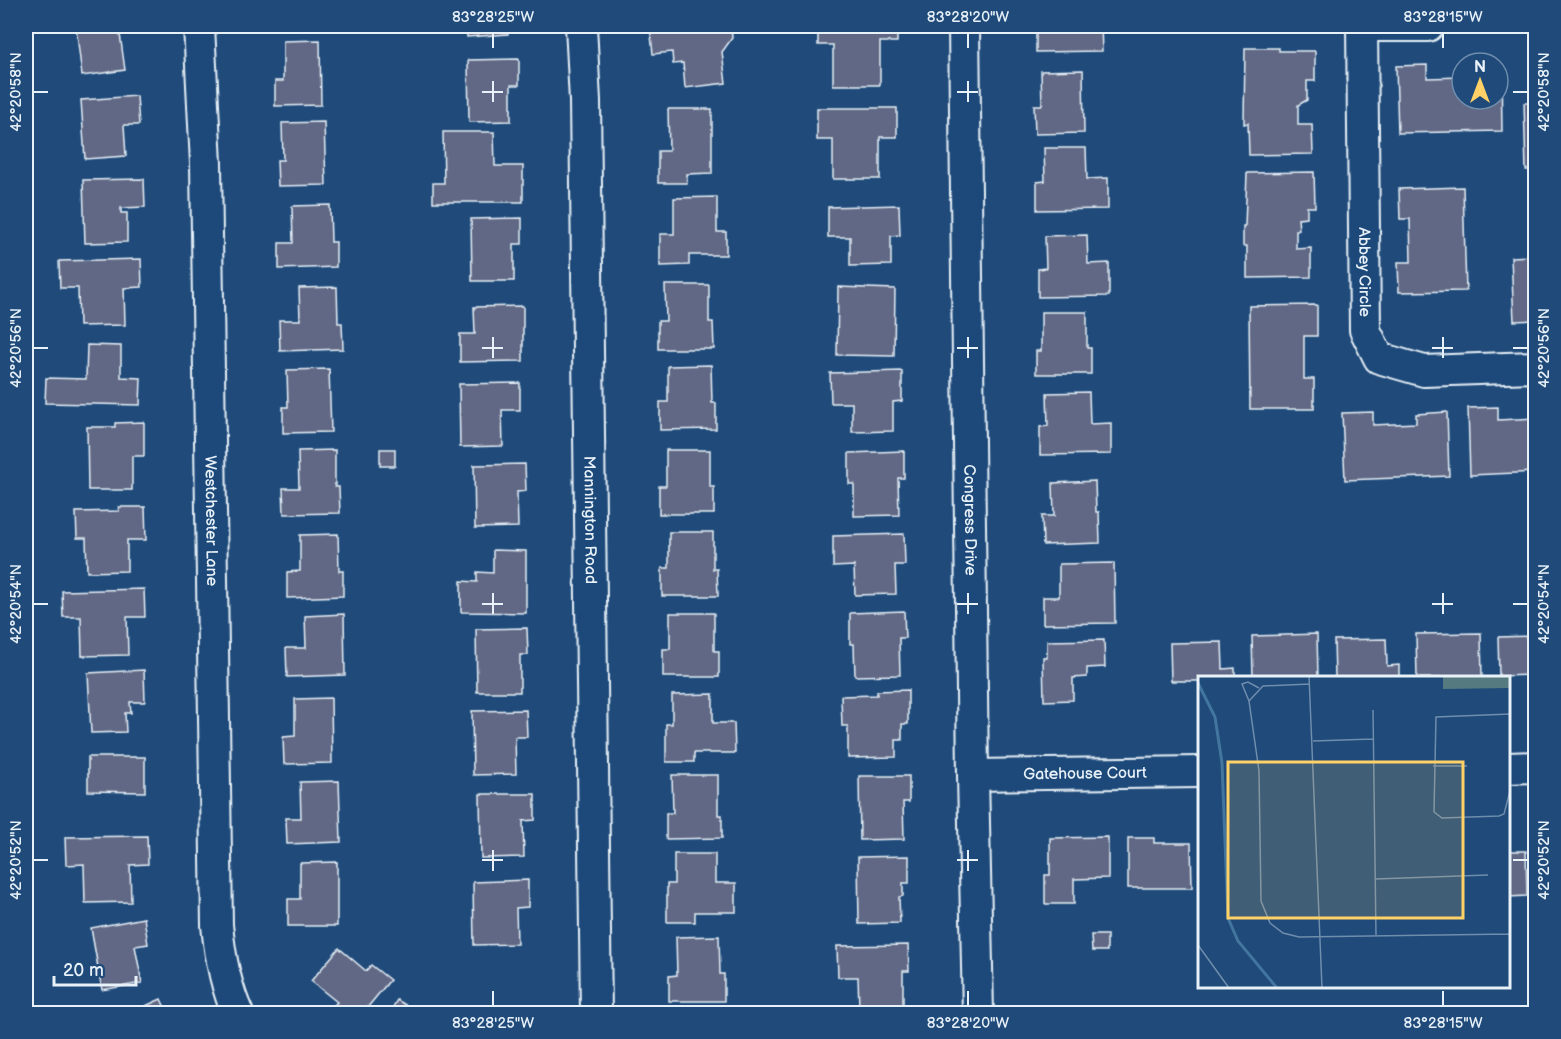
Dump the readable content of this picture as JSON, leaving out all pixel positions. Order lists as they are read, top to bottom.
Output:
{
  "streets": {
    "street": [
      "Abbey Circle",
      "Mannington Road",
      "Congress Drive",
      "Westchester Lane",
      "Gatehouse Court"
    ]
  },
  "crossings": [
    ["Congress Drive", "Gatehouse Court"]
  ],
  "scale_bar": "20 m",
  "north": "top",
  "coordinates": [
    "83°28'25\"W",
    "83°28'20\"W",
    "83°28'15\"W",
    "42°20'58\"N",
    "42°20'56\"N",
    "42°20'54\"N",
    "42°20'52\"N"
  ]
}
